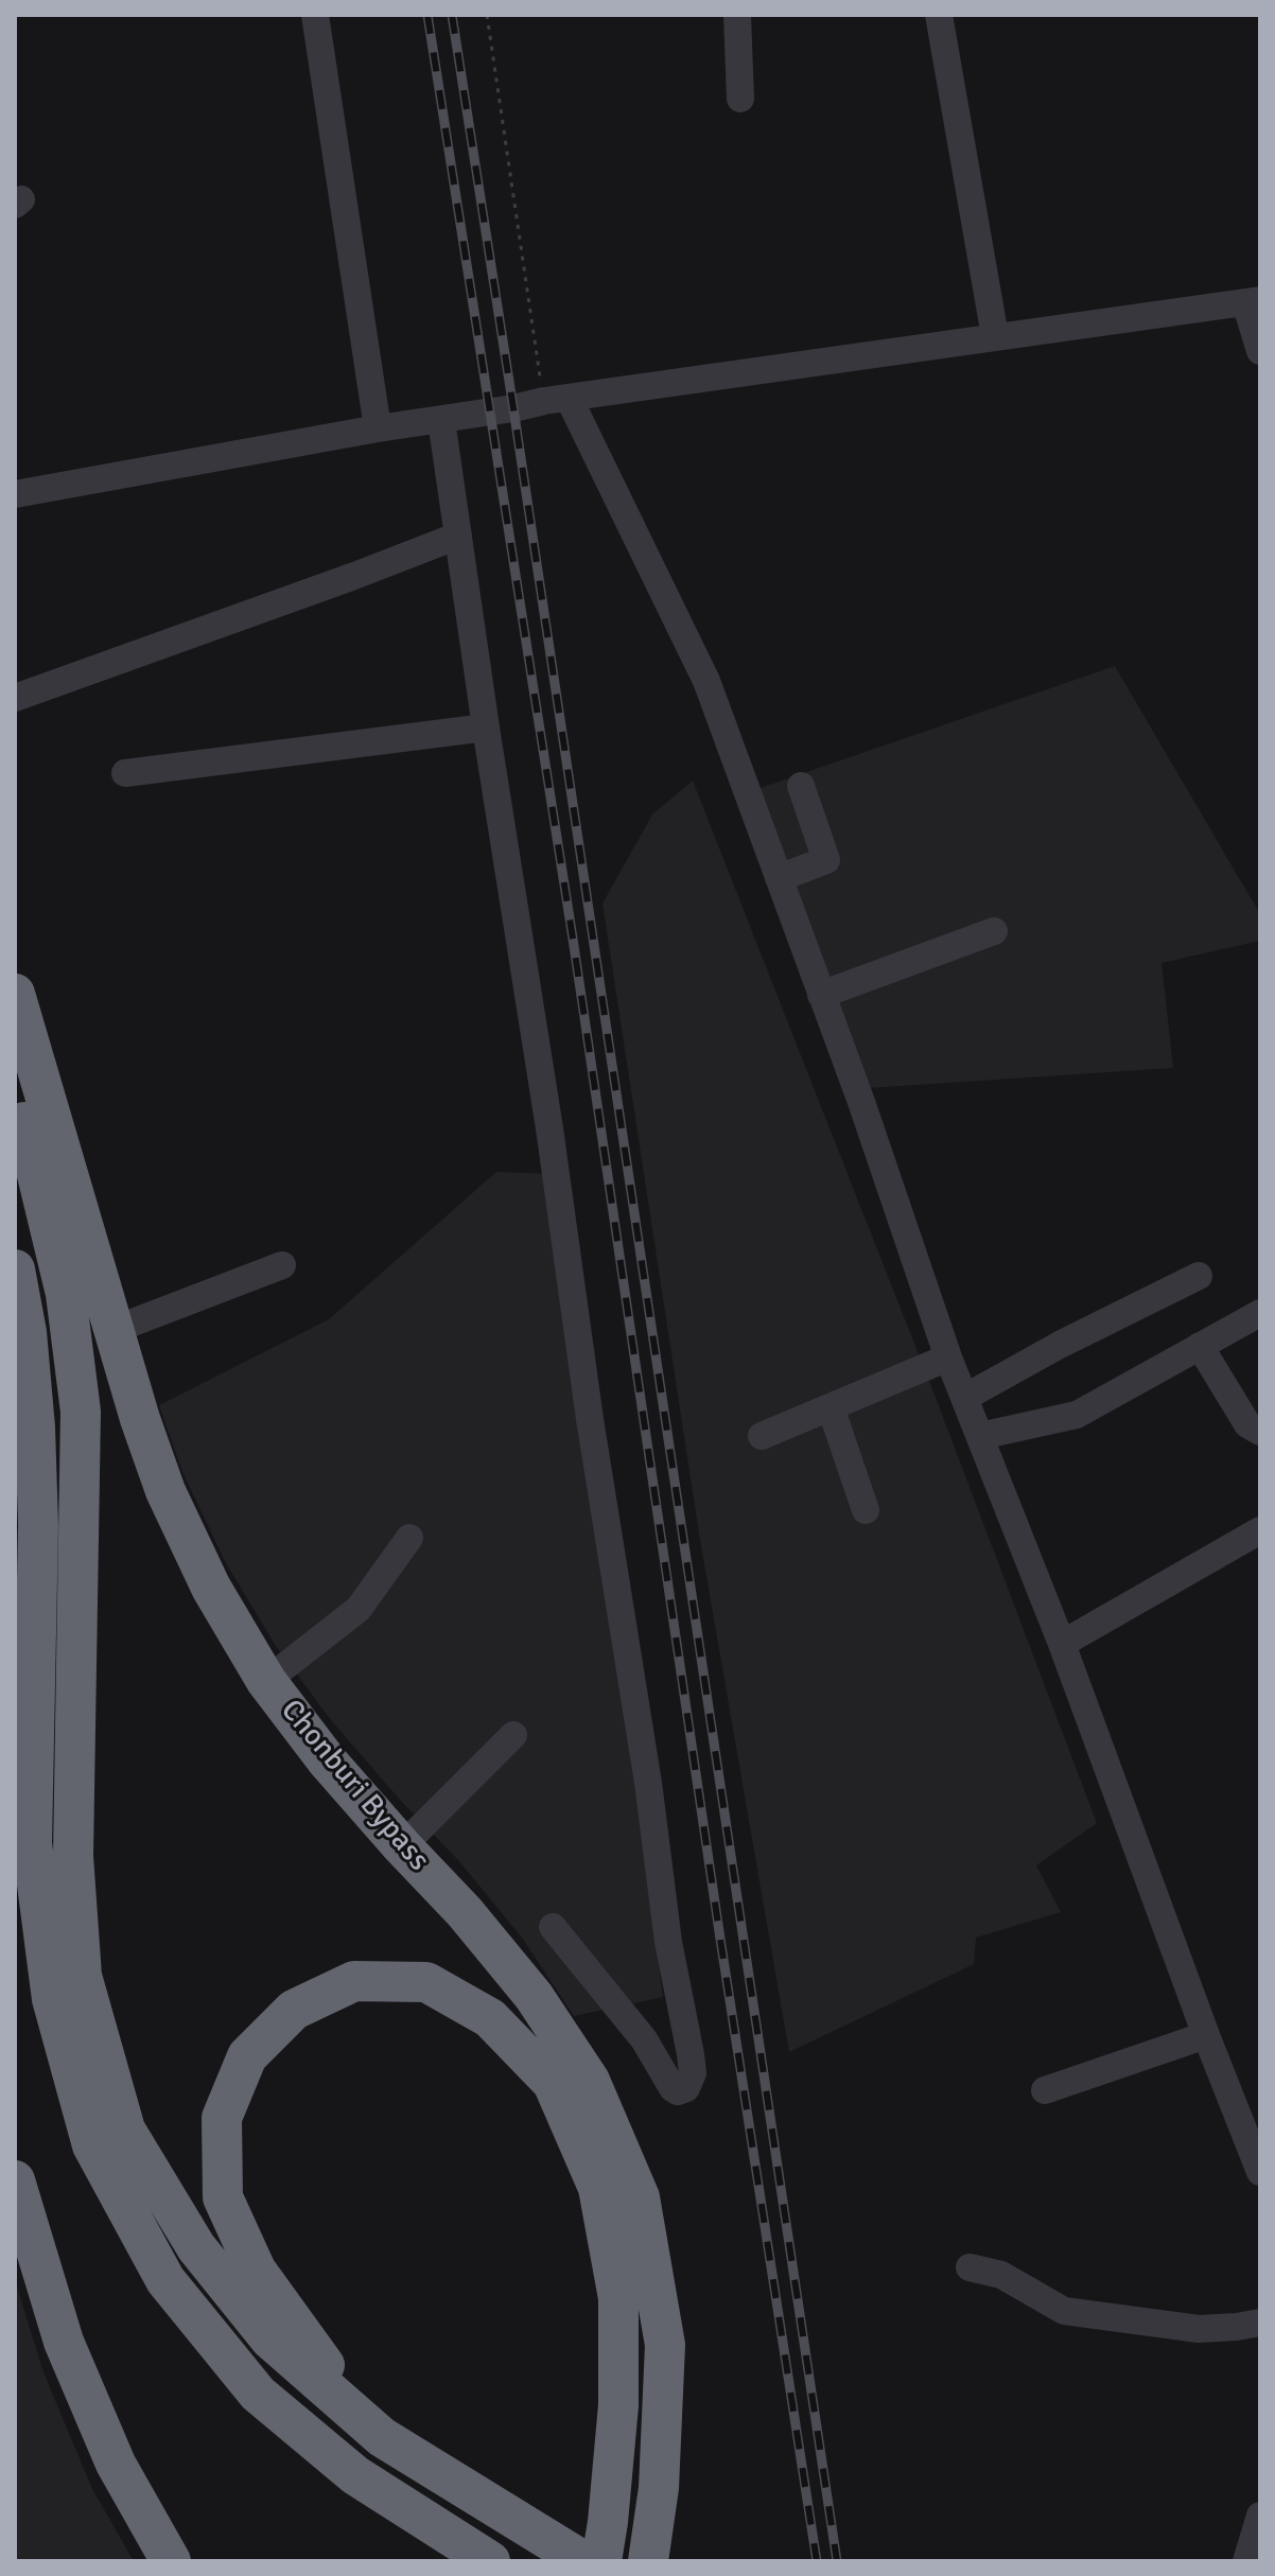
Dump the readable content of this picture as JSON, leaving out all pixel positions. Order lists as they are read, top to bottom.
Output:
{
  "streets": {
    "highway": ["Chonburi Bypass"]
  }
}
